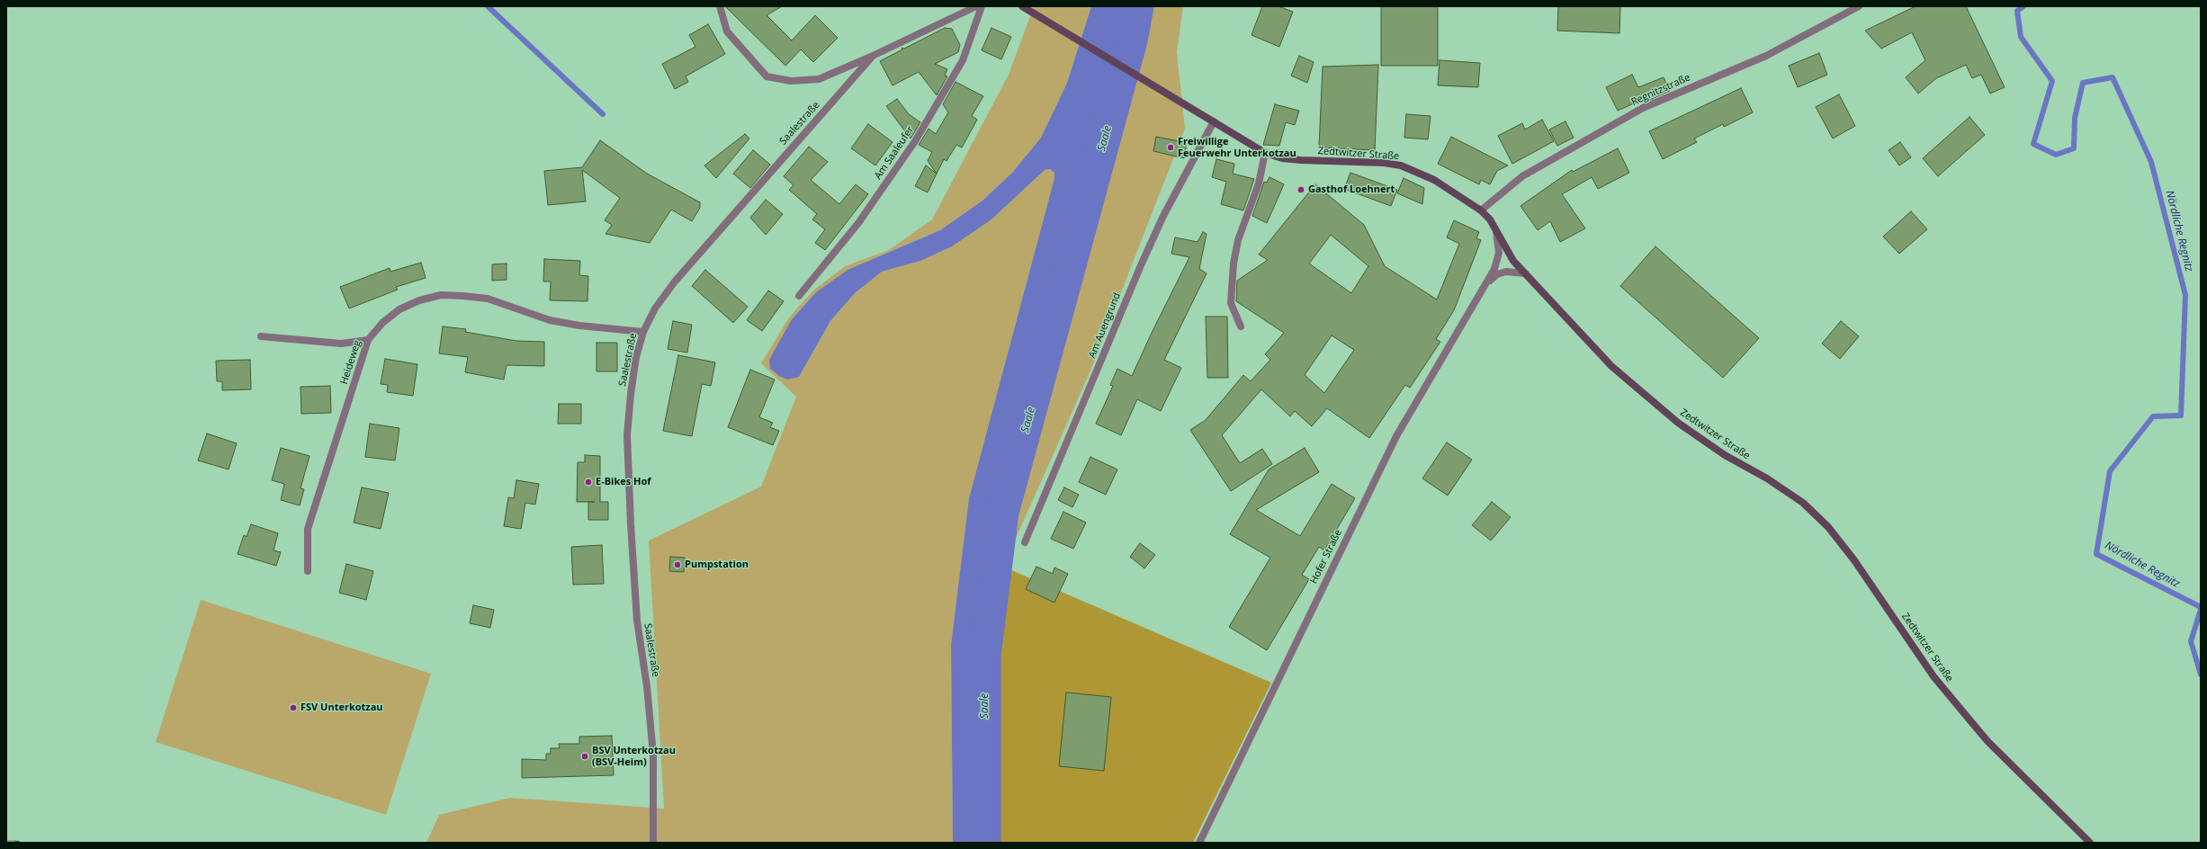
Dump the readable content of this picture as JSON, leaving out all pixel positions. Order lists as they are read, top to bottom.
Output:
{
  "streets": {
    "street": [
      "Regnitzstraße",
      "Saalestraße",
      "Am Saaleufer",
      "Zedtwitzer Straße",
      "Am Auengrund",
      "Heideweg",
      "Hofer Straße"
    ]
  },
  "crossings": [
    ["Regnitzstraße", "Zedtwitzer Straße"],
    ["Saalestraße", "Heideweg"],
    ["Zedtwitzer Straße", "Am Auengrund"],
    ["Zedtwitzer Straße", "Hofer Straße"]
  ],
  "water": ["Saale", "Nördliche Regnitz"],
  "places": [
    "Freiwillige Feuerwehr Unterkotzau",
    "Gasthof Loehnert",
    "E-Bikes Hof",
    "Pumpstation",
    "FSV Unterkotzau",
    "BSV Unterkotzau (BSV-Heim)"
  ]
}
